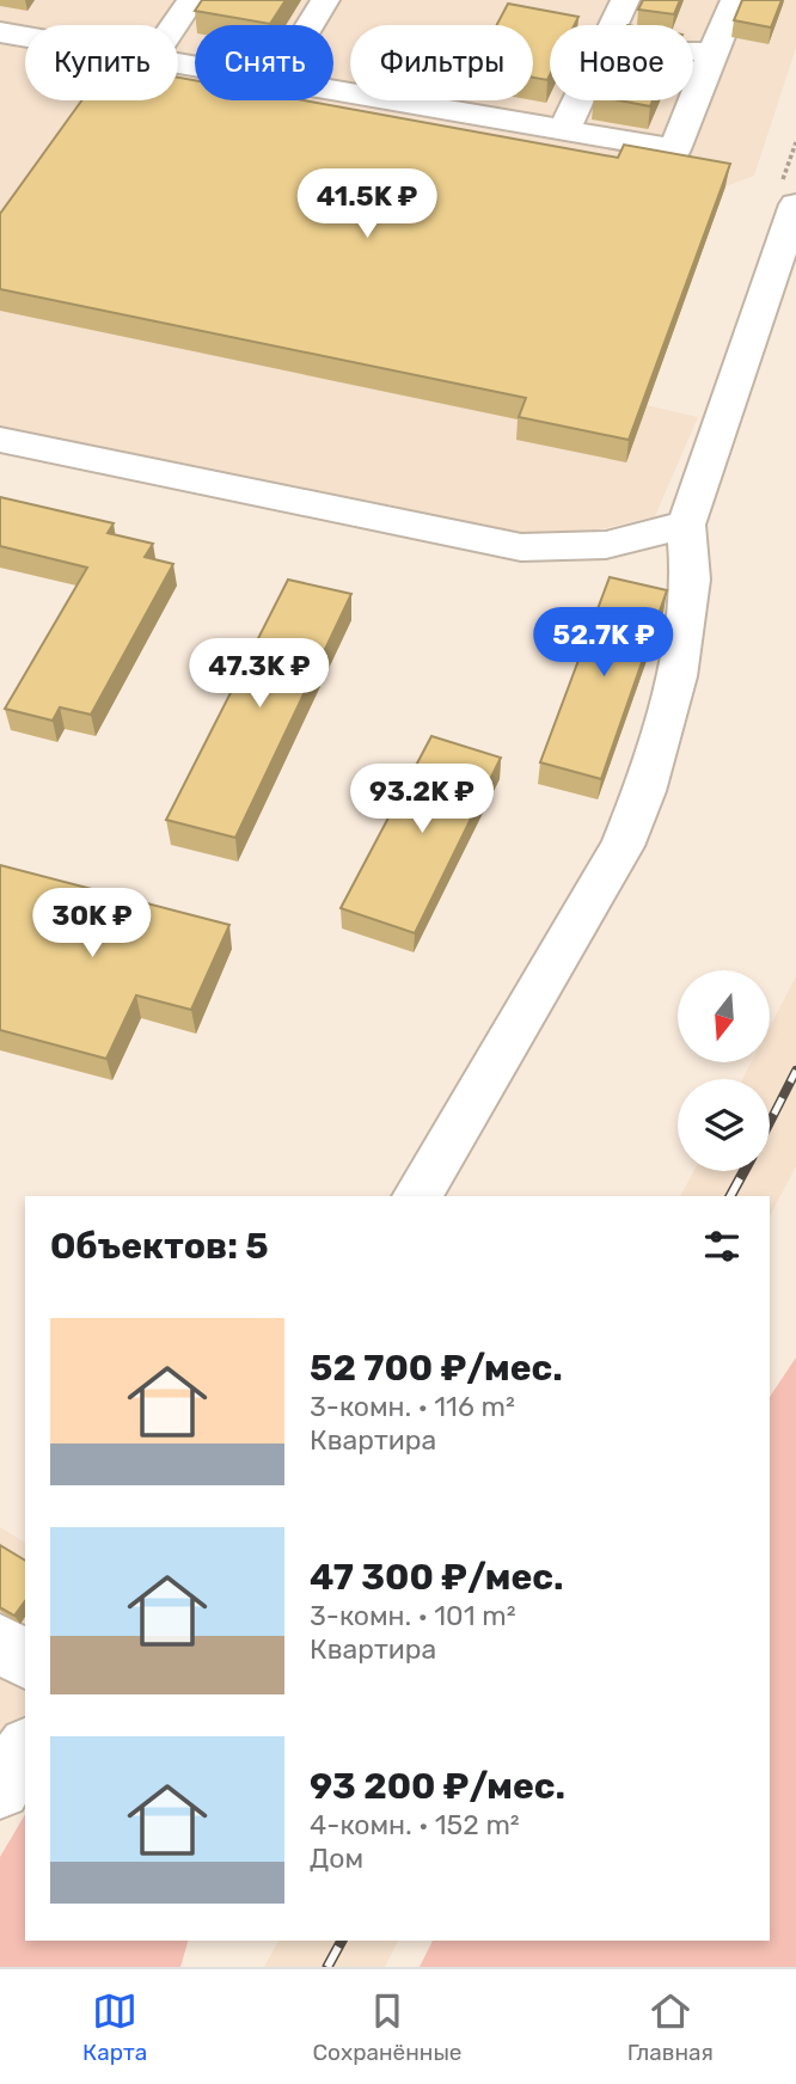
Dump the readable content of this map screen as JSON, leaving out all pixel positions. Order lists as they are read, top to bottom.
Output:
{
  "north": "bottom",
  "page": {
    "chip": [
      "Купить",
      "Снять",
      "Фильтры",
      "Новое"
    ],
    "price": [
      "41.5K ₽",
      "52.7K ₽",
      "47.3K ₽",
      "93.2K ₽",
      "30K ₽"
    ],
    "heading": "Объектов: 5",
    "list": [
      {
        "name": "52 700 ₽/мес.",
        "note": "3-комн. · 116 m² · Квартира"
      },
      {
        "name": "47 300 ₽/мес.",
        "note": "3-комн. · 101 m² · Квартира"
      },
      {
        "name": "93 200 ₽/мес.",
        "note": "4-комн. · 152 m² · Дом"
      }
    ],
    "tabs": ["Карта", "Сохранённые", "Главная"]
  }
}
